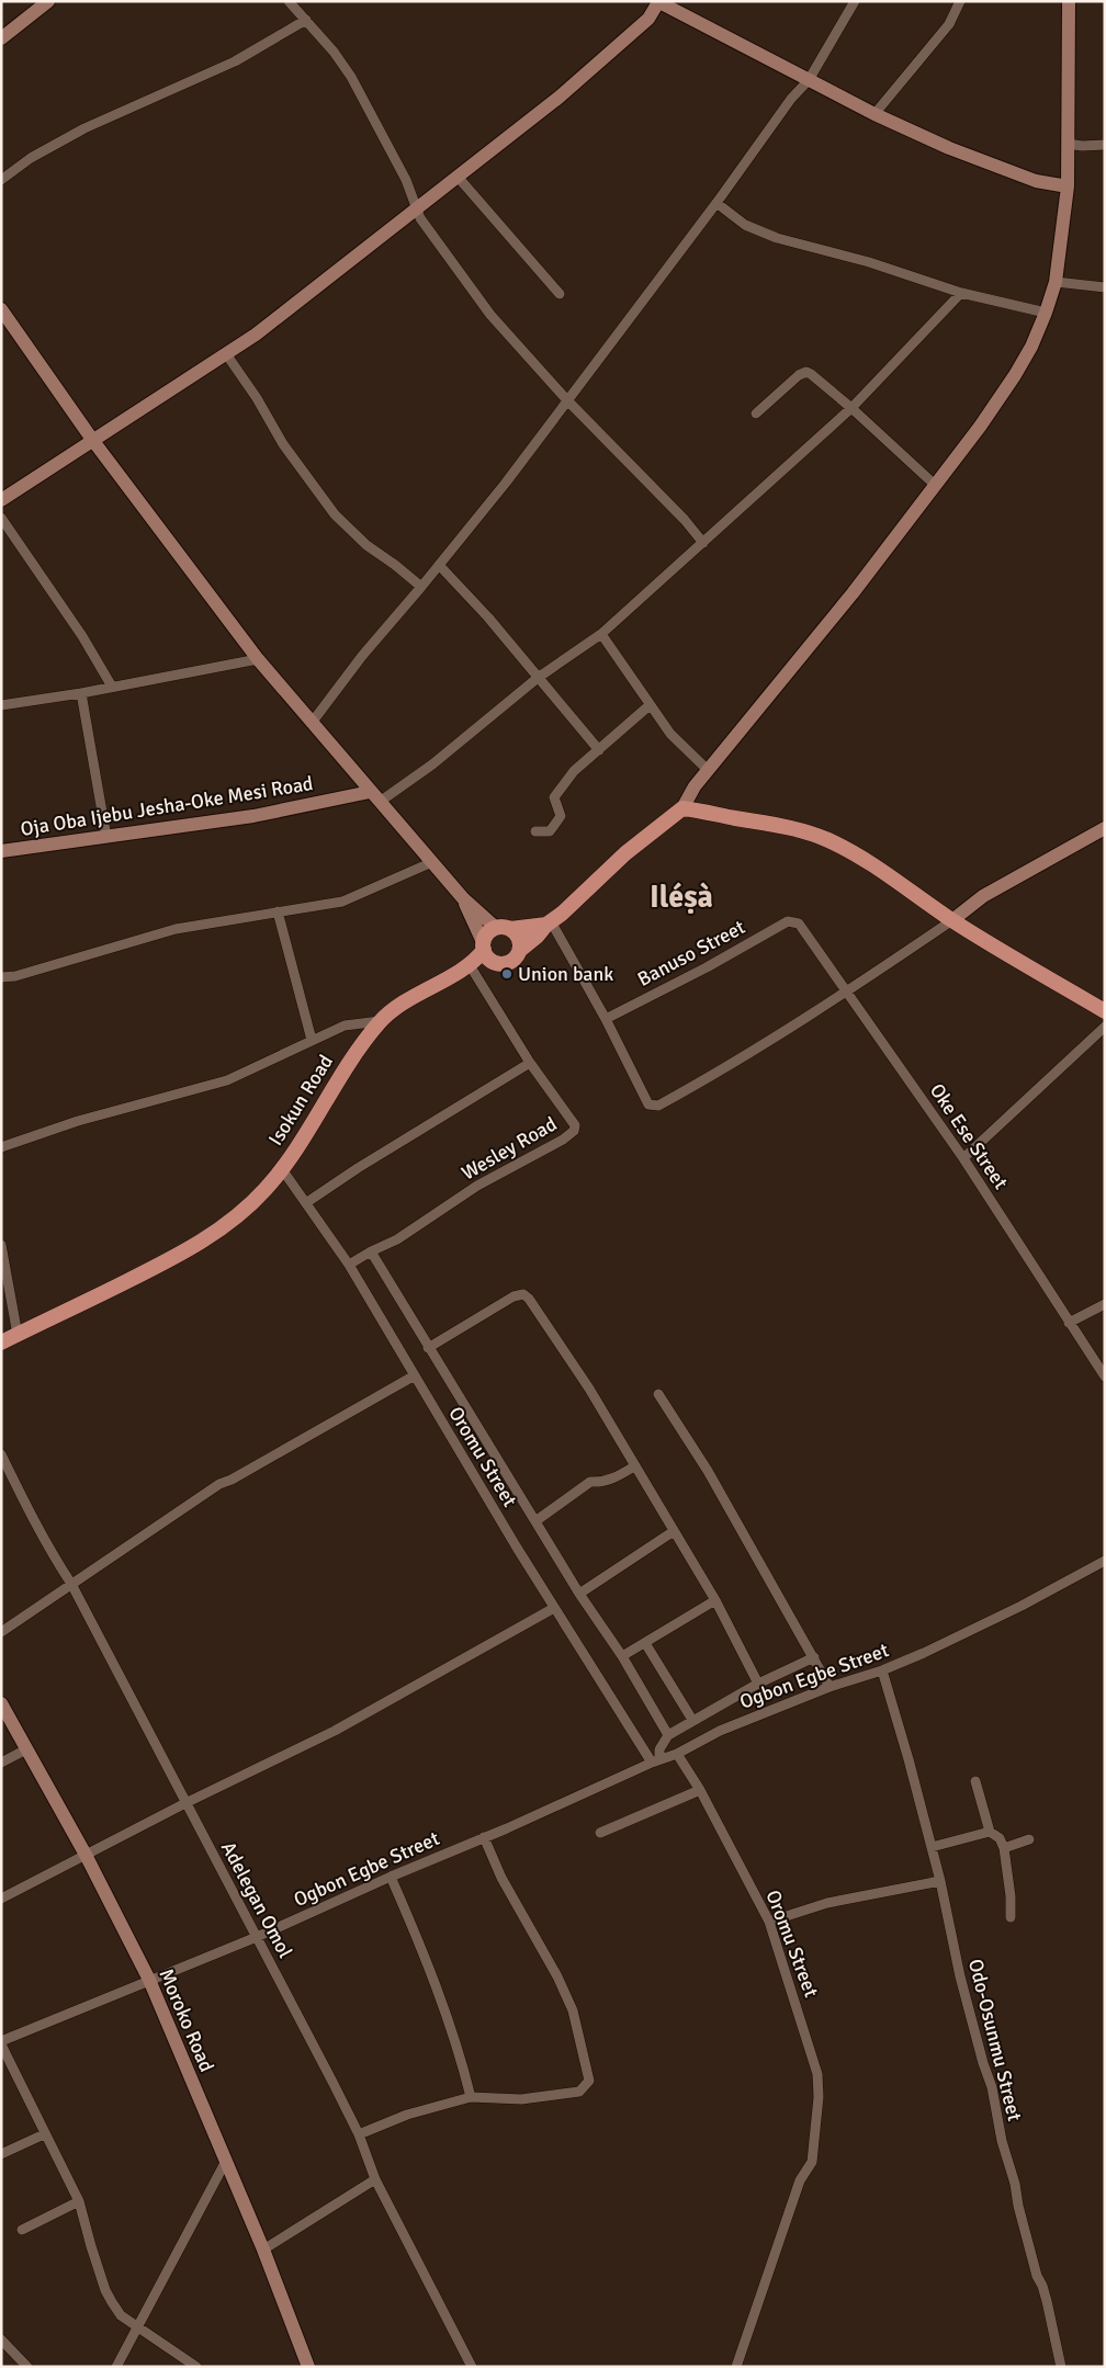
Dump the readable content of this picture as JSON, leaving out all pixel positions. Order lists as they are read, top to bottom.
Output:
{
  "streets": {
    "main road": ["Isokun Road"],
    "street": [
      "Oja Oba Ijebu Jesha-Oke Mesi Road",
      "Banuso Street",
      "Oke Ese Street",
      "Wesley Road",
      "Oromu Street",
      "Ogbon Egbe Street",
      "Adelegan Omol",
      "Moroko Road",
      "Odo-Osunmu Street"
    ]
  },
  "crossings": [
    ["Banuso Street", "Oke Ese Street"],
    ["Isokun Road", "Wesley Road"],
    ["Isokun Road", "Oromu Street"],
    ["Wesley Road", "Oromu Street"],
    ["Oromu Street", "Ogbon Egbe Street"],
    ["Ogbon Egbe Street", "Adelegan Omol"],
    ["Ogbon Egbe Street", "Moroko Road"],
    ["Ogbon Egbe Street", "Odo-Osunmu Street"]
  ],
  "districts": ["Iléṣà"],
  "places": ["Union bank"]
}
